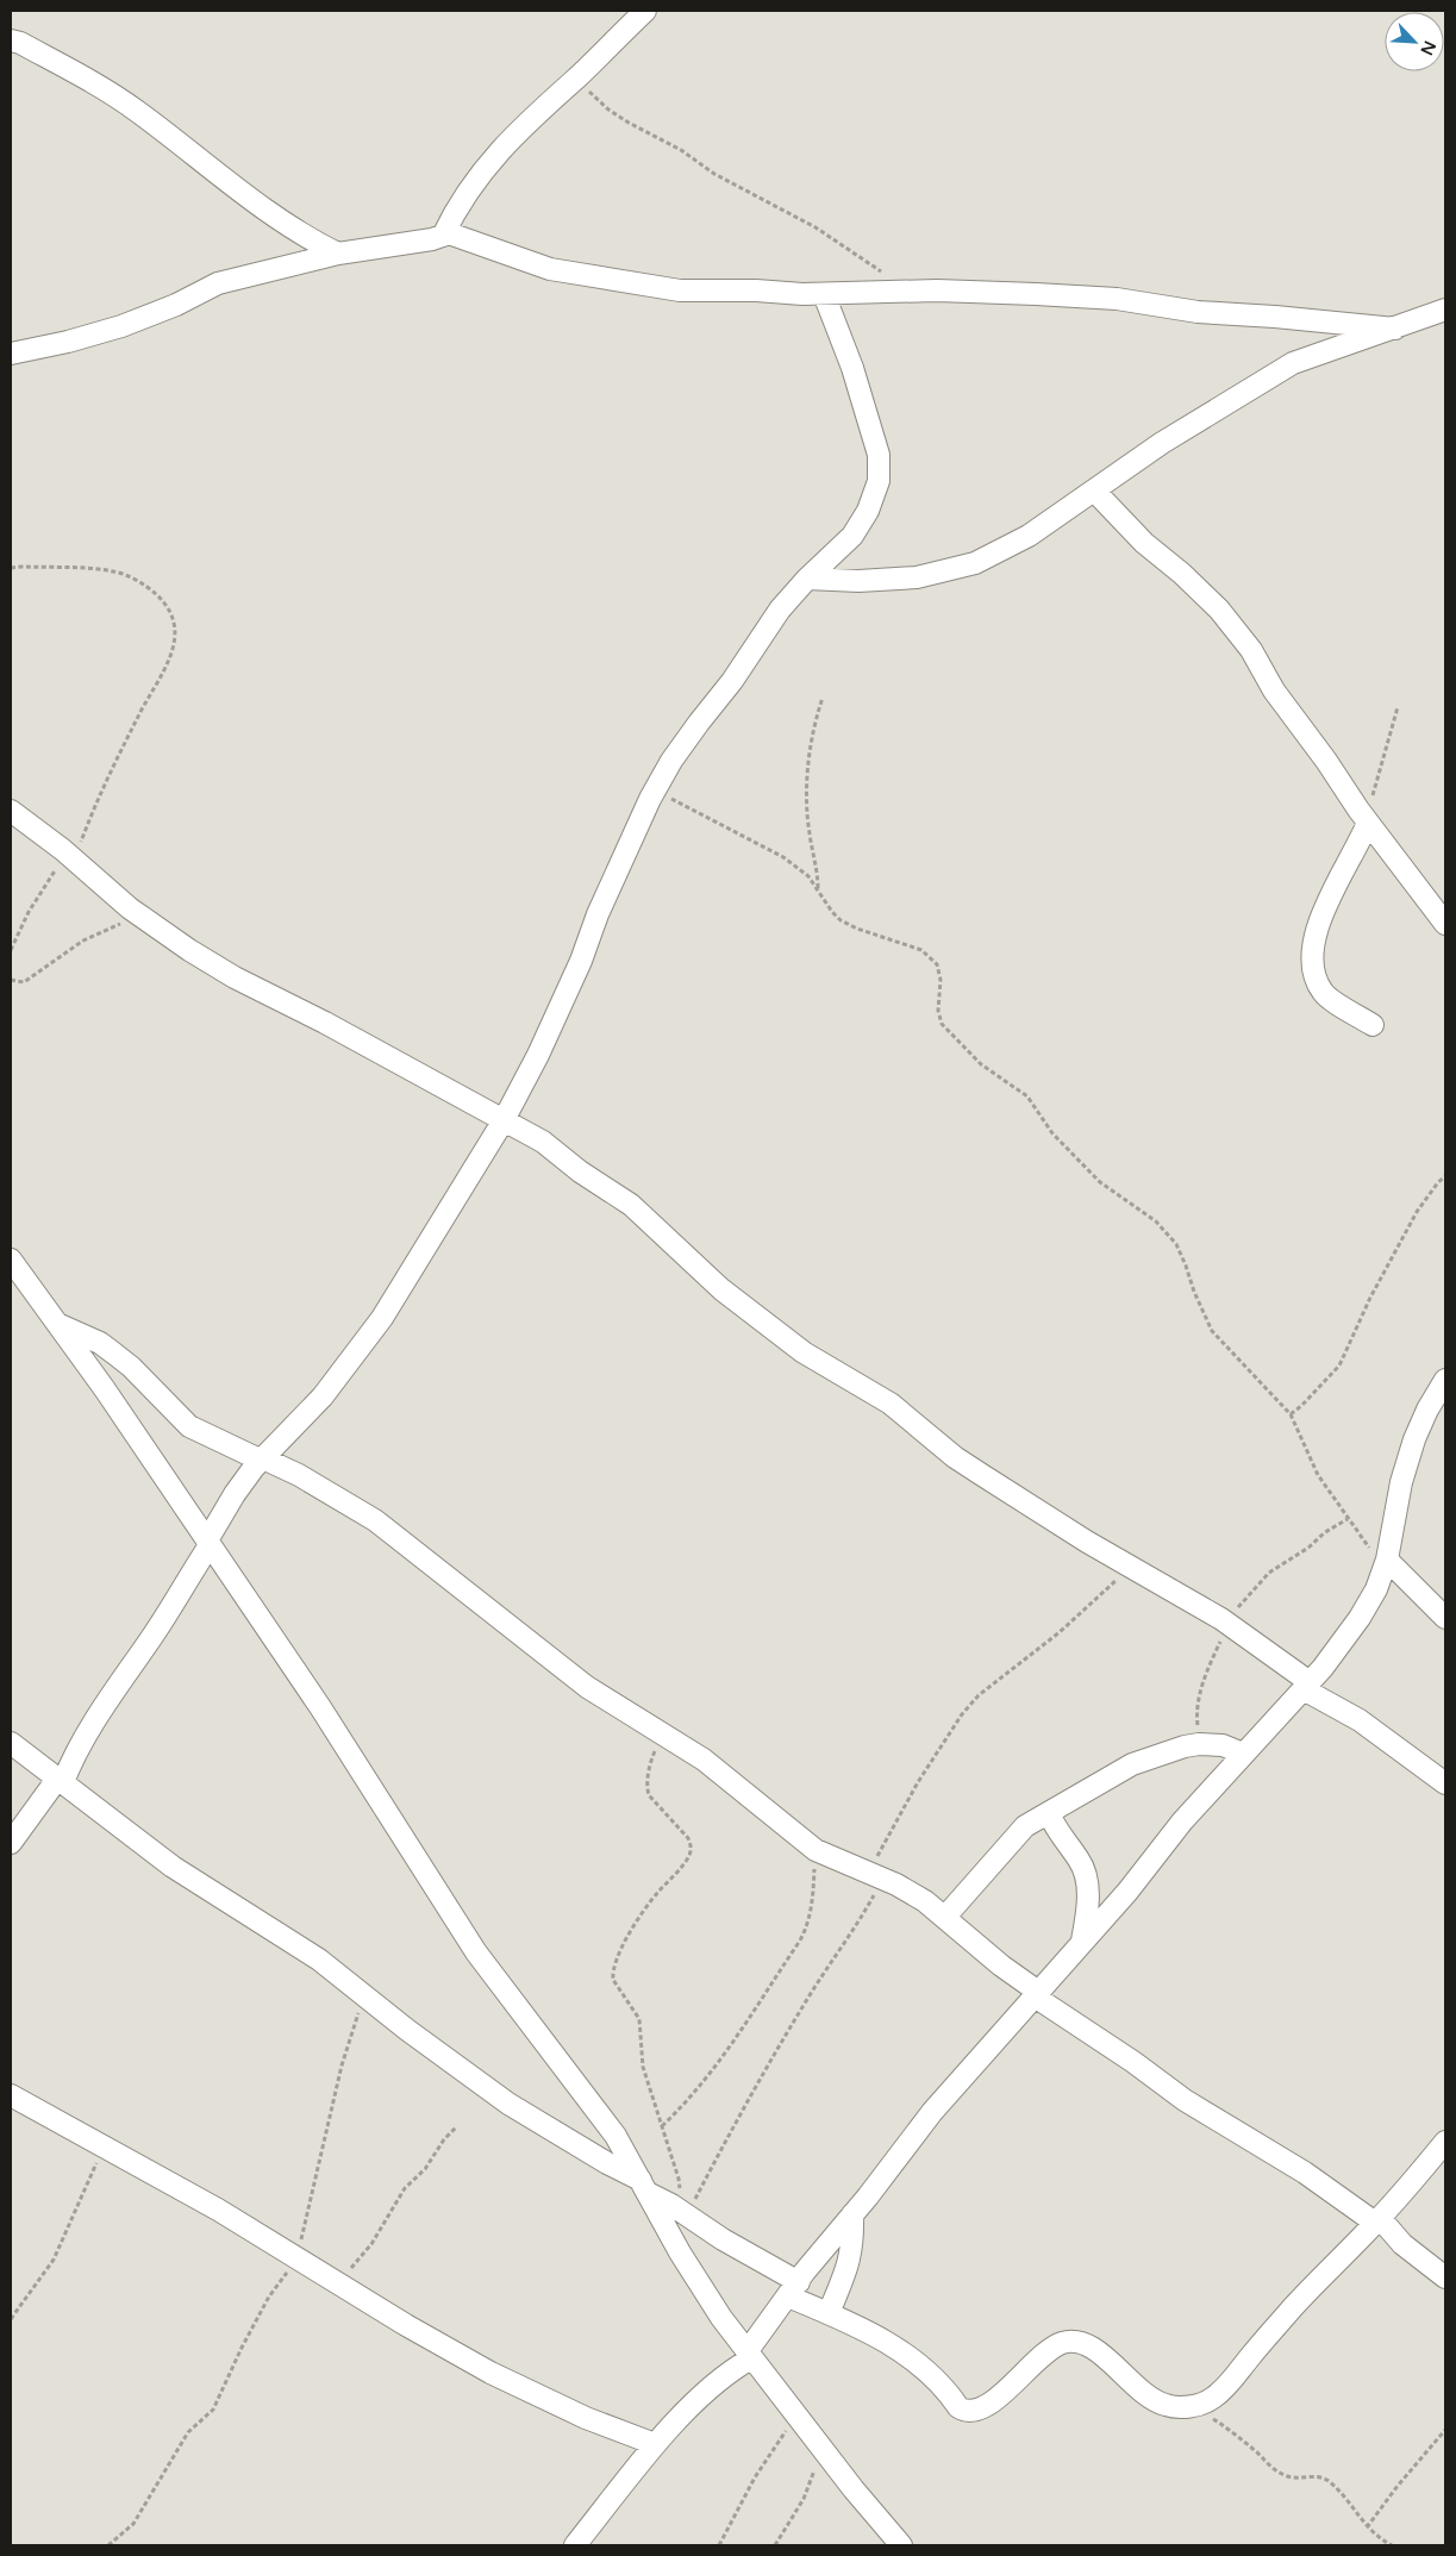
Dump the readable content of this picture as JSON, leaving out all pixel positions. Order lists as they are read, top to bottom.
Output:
{
  "north": "bottom right"
}
